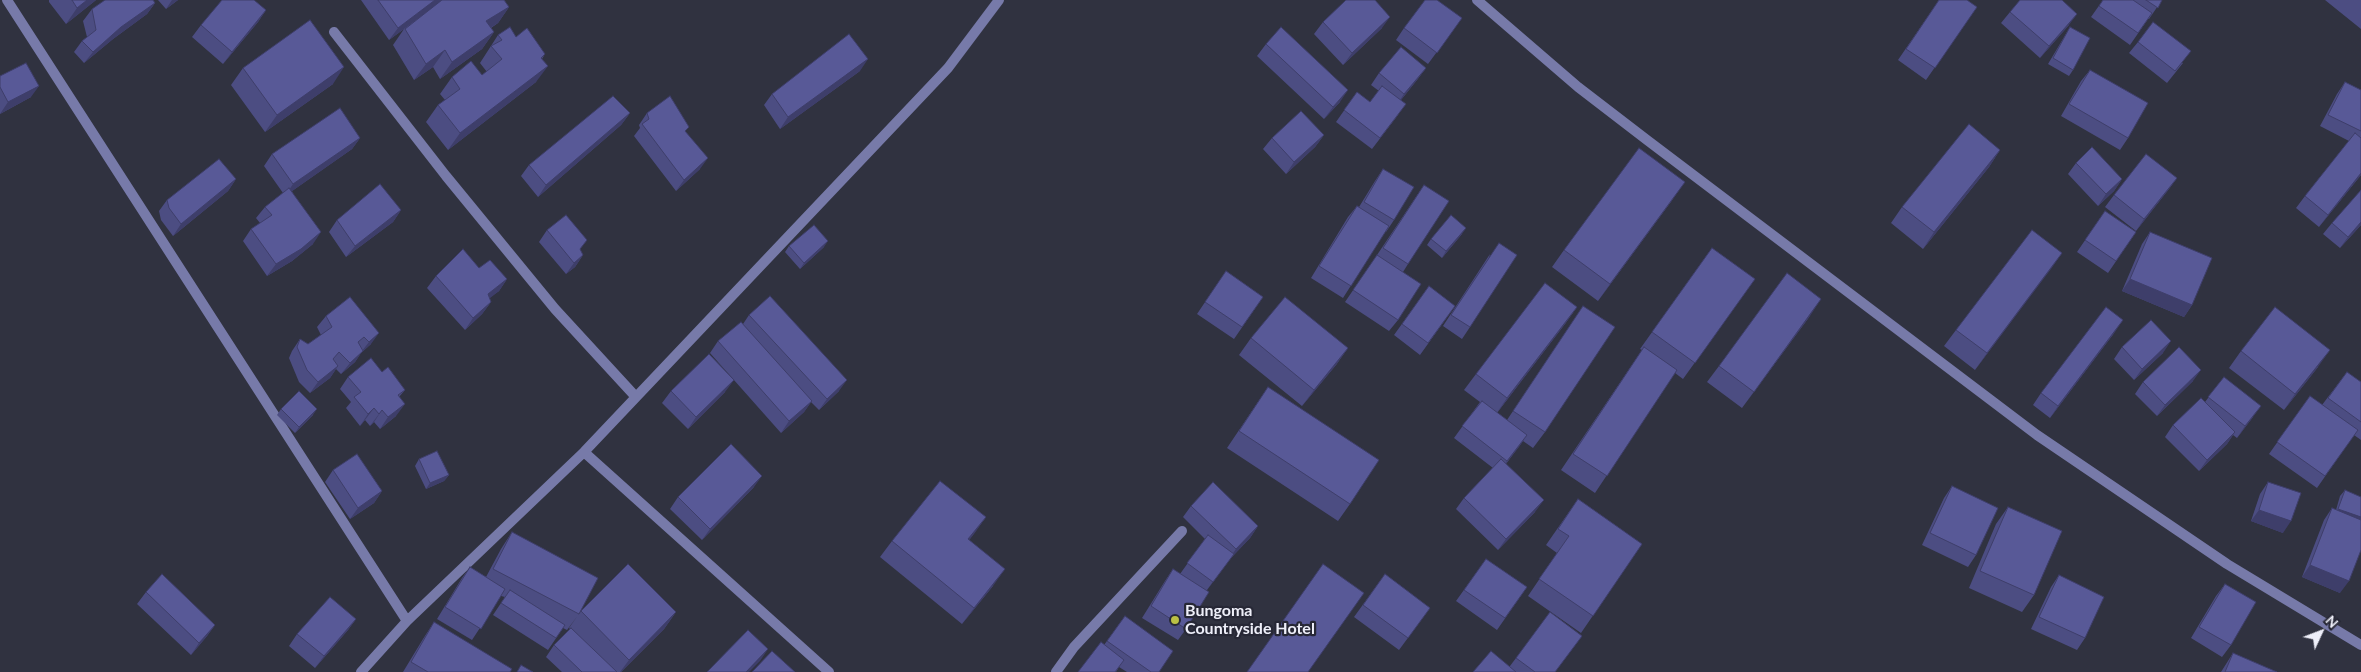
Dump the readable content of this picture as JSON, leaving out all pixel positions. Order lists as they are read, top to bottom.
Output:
{
  "places": ["Bungoma Countryside Hotel"],
  "north": "top right"
}
